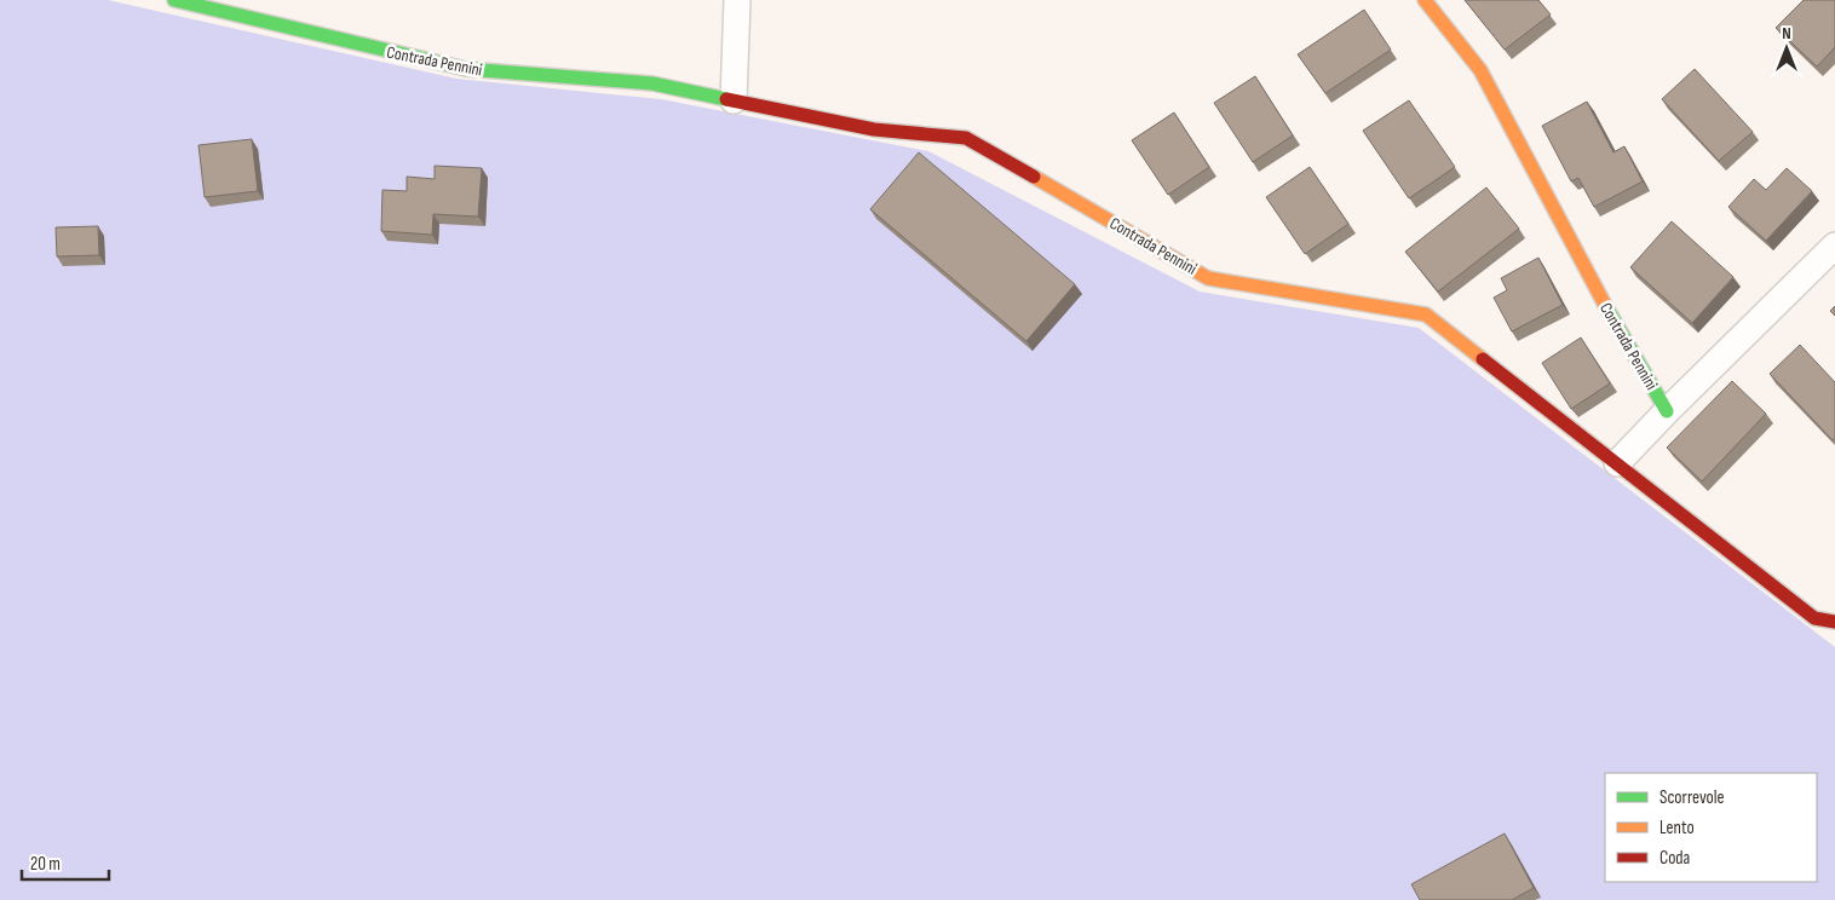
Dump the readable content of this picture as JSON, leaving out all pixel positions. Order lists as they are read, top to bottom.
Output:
{
  "streets": {
    "street": ["Contrada Pennini"]
  },
  "legend": ["Scorrevole", "Lento", "Coda"],
  "scale_bar": "20 m",
  "north": "top"
}
